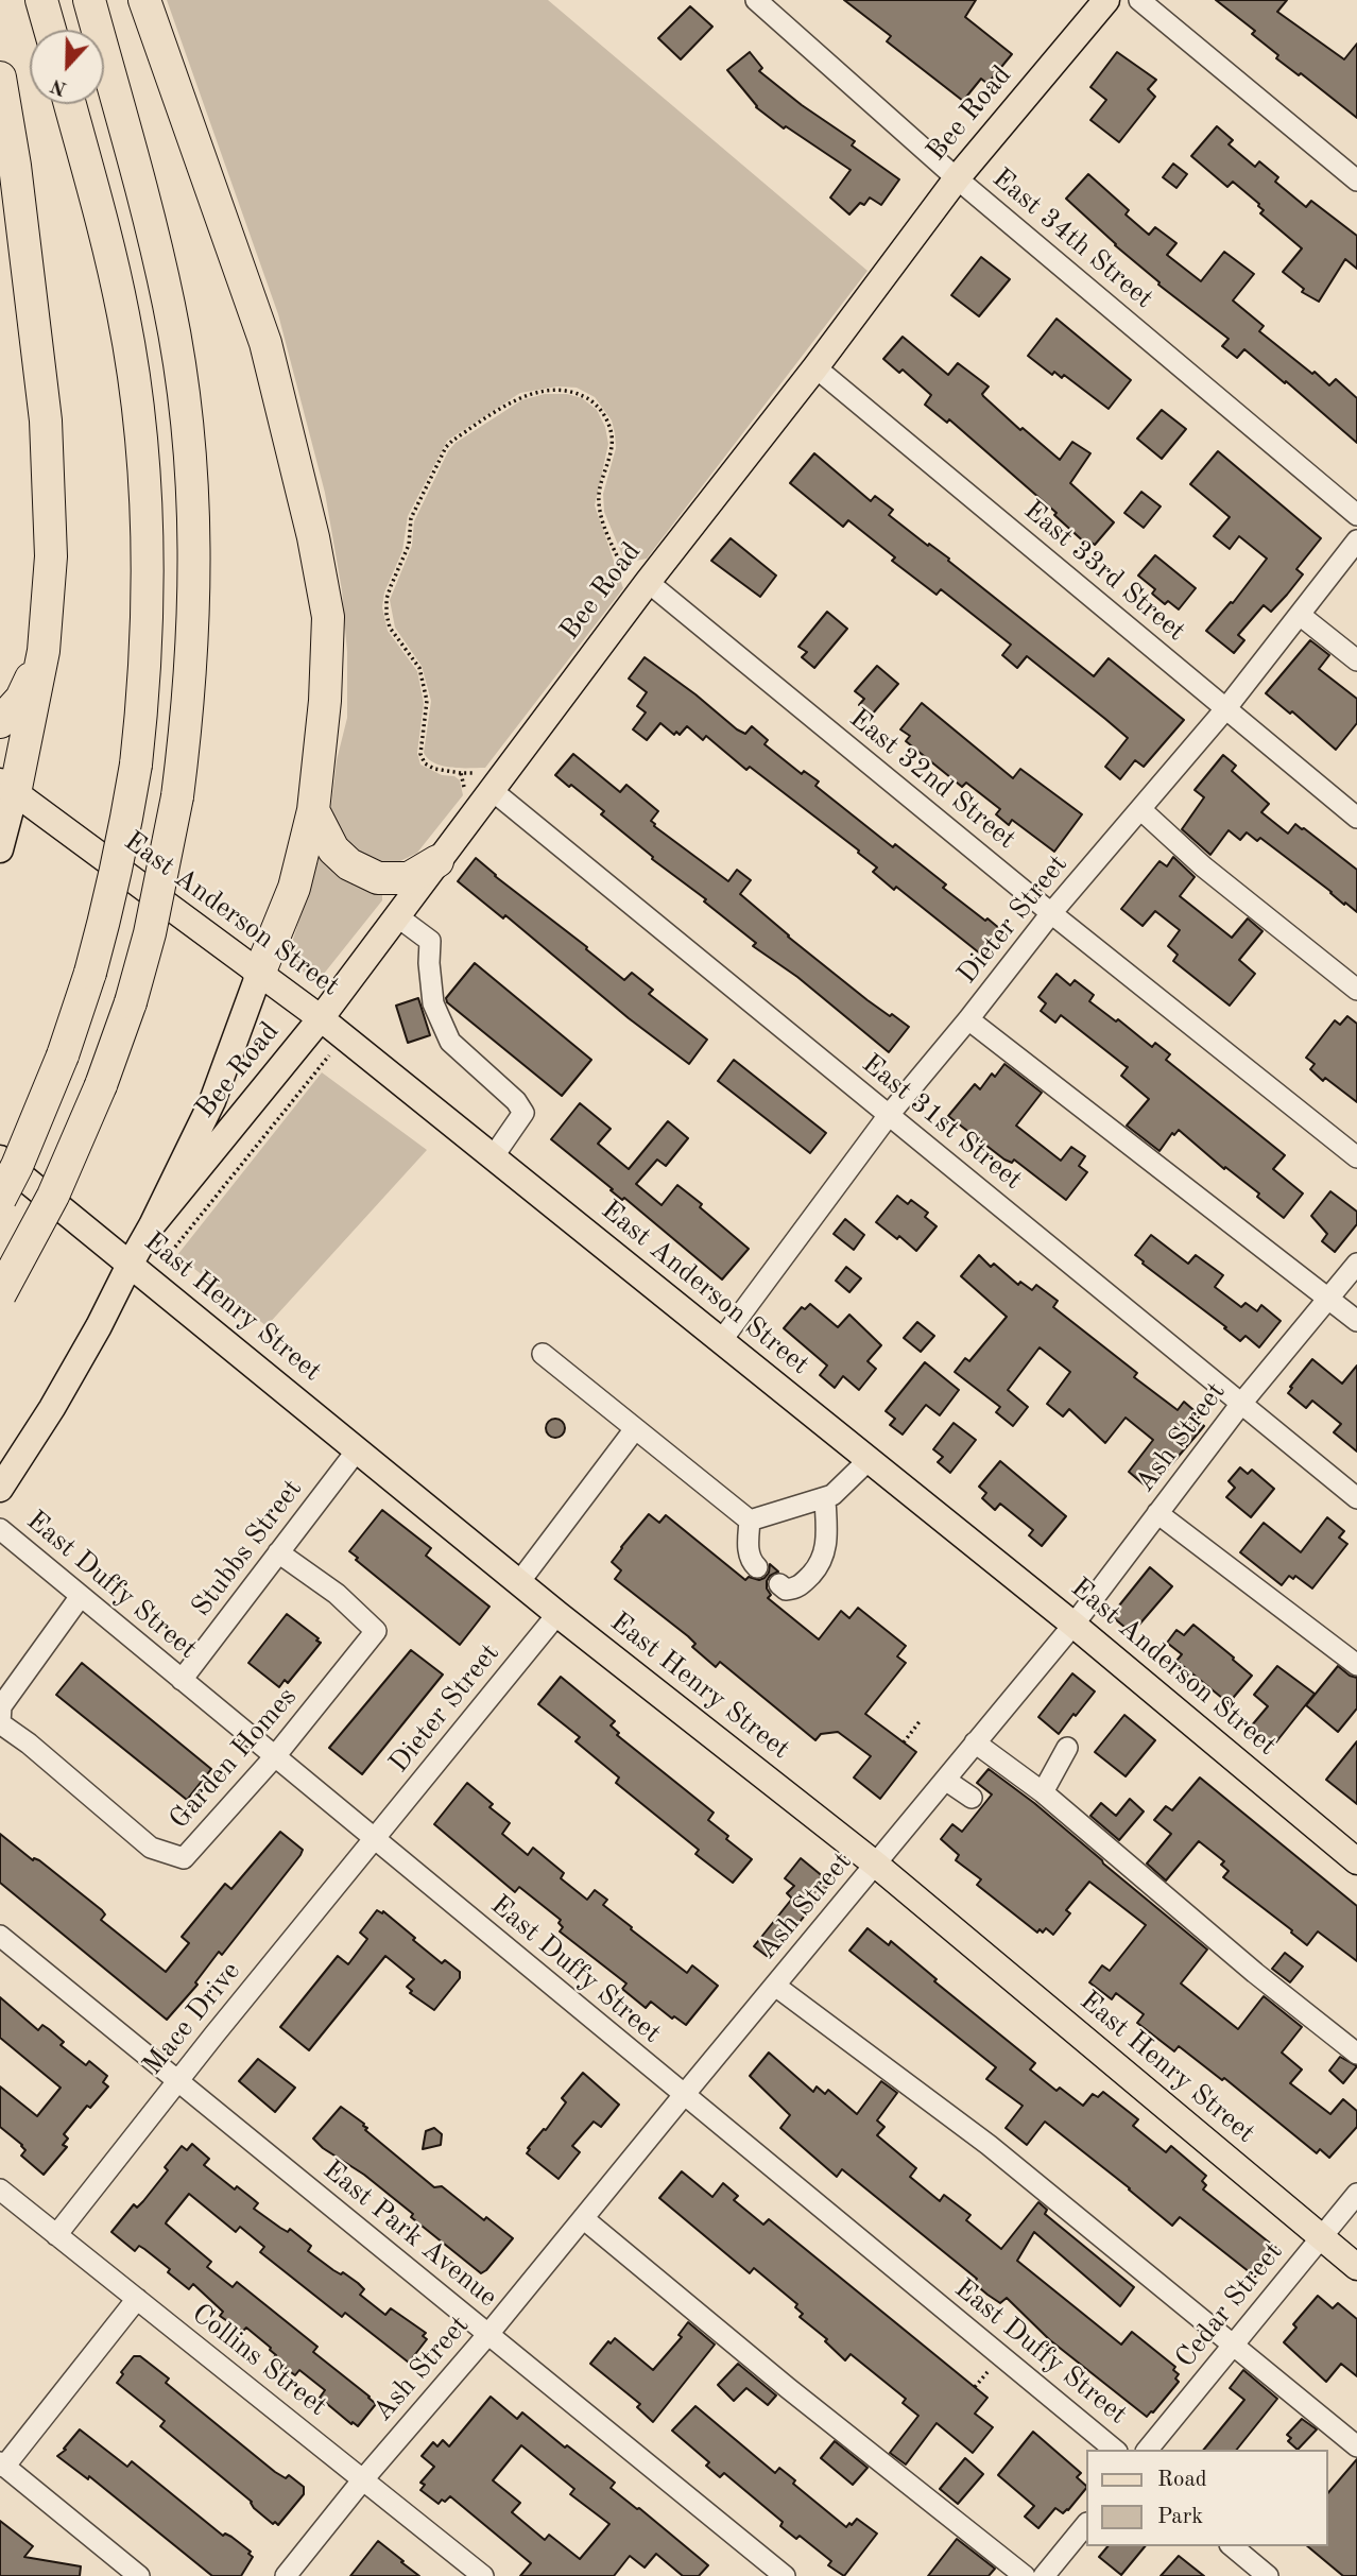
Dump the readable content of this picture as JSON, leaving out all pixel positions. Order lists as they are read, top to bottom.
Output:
{
  "streets": {
    "main road": ["Bee Road", "East Anderson Street", "East Henry Street"],
    "street": [
      "East 34th Street",
      "East 33rd Street",
      "East 32nd Street",
      "Dieter Street",
      "East 31st Street",
      "Ash Street",
      "Stubbs Street",
      "East Duffy Street",
      "Garden Homes",
      "Mace Drive",
      "East Park Avenue",
      "Cedar Street",
      "Collins Street"
    ]
  },
  "crossings": [
    ["Bee Road", "East 34th Street"],
    ["Bee Road", "East 33rd Street"],
    ["Bee Road", "East 32nd Street"],
    ["Bee Road", "East Anderson Street"],
    ["Bee Road", "East 31st Street"],
    ["East 33rd Street", "Dieter Street"],
    ["East 32nd Street", "Dieter Street"],
    ["East Anderson Street", "Dieter Street"],
    ["East Anderson Street", "Ash Street"],
    ["Dieter Street", "East 31st Street"],
    ["Dieter Street", "East Henry Street"],
    ["Dieter Street", "East Duffy Street"],
    ["Dieter Street", "Mace Drive"],
    ["East 31st Street", "Ash Street"],
    ["East Henry Street", "Ash Street"],
    ["East Henry Street", "Stubbs Street"],
    ["East Henry Street", "Cedar Street"],
    ["Ash Street", "East Duffy Street"],
    ["Ash Street", "East Park Avenue"],
    ["Ash Street", "Collins Street"],
    ["Stubbs Street", "East Duffy Street"],
    ["Stubbs Street", "Garden Homes"],
    ["East Duffy Street", "Garden Homes"],
    ["East Duffy Street", "Mace Drive"],
    ["Mace Drive", "East Park Avenue"],
    ["Mace Drive", "Collins Street"]
  ],
  "legend": ["Road", "Park"],
  "north": "bottom"
}
